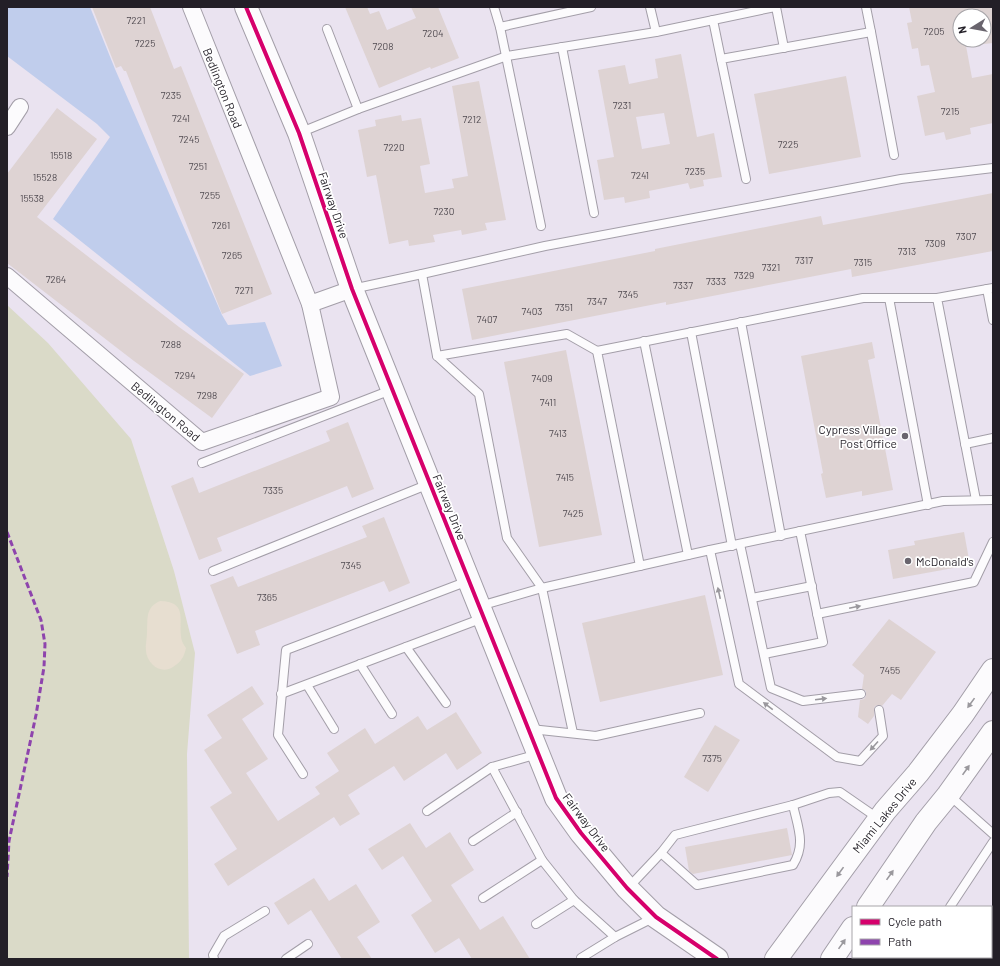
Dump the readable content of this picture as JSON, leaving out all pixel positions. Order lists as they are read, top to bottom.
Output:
{
  "streets": {
    "street": ["Bedlington Road", "Fairway Drive", "Miami Lakes Drive"]
  },
  "places": ["Cypress Village Post Office", "McDonald's"],
  "house_numbers": [
    "7221",
    "7205",
    "7204",
    "7225",
    "7208",
    "7235",
    "7231",
    "7215",
    "7241",
    "7212",
    "7245",
    "7225",
    "7220",
    "15518",
    "7251",
    "7235",
    "7241",
    "15528",
    "7255",
    "15538",
    "7230",
    "7261",
    "7307",
    "7309",
    "7313",
    "7265",
    "7317",
    "7315",
    "7321",
    "7329",
    "7264",
    "7333",
    "7337",
    "7271",
    "7345",
    "7347",
    "7351",
    "7403",
    "7407",
    "7288",
    "7294",
    "7409",
    "7298",
    "7411",
    "7413",
    "7415",
    "7335",
    "7425",
    "7345",
    "7365",
    "7455",
    "7375"
  ],
  "legend": ["Cycle path", "Path"],
  "north": "left"
}
